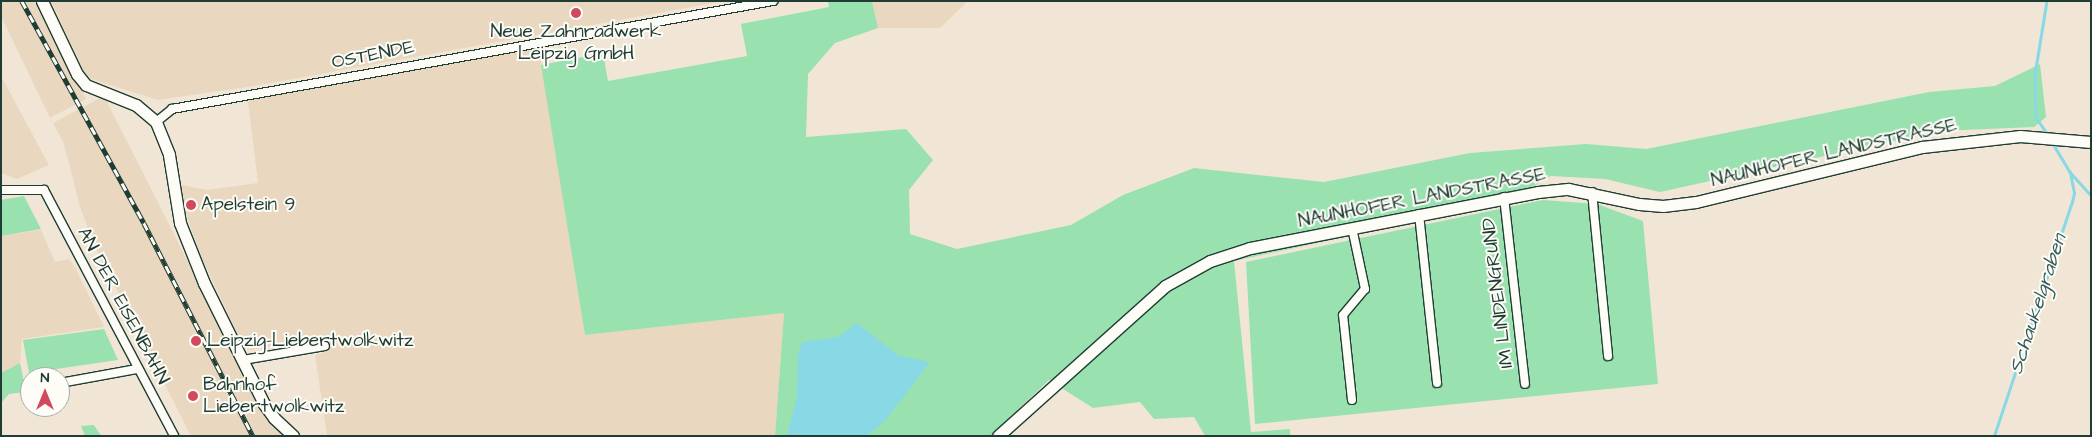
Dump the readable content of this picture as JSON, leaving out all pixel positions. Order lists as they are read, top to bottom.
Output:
{
  "streets": {
    "street": [
      "OSTENDE",
      "NAUNHOFER LANDSTRASSE",
      "IM LINDENGRUND",
      "AN DER EISENBAHN"
    ]
  },
  "crossings": [
    ["NAUNHOFER LANDSTRASSE", "IM LINDENGRUND"]
  ],
  "water": ["Schaukelgraben"],
  "places": [
    "Neue Zahnradwerk Leipzig GmbH",
    "Apelstein 9",
    "Leipzig-Liebertwolkwitz",
    "Bahnhof Liebertwolkwitz"
  ],
  "north": "top"
}
